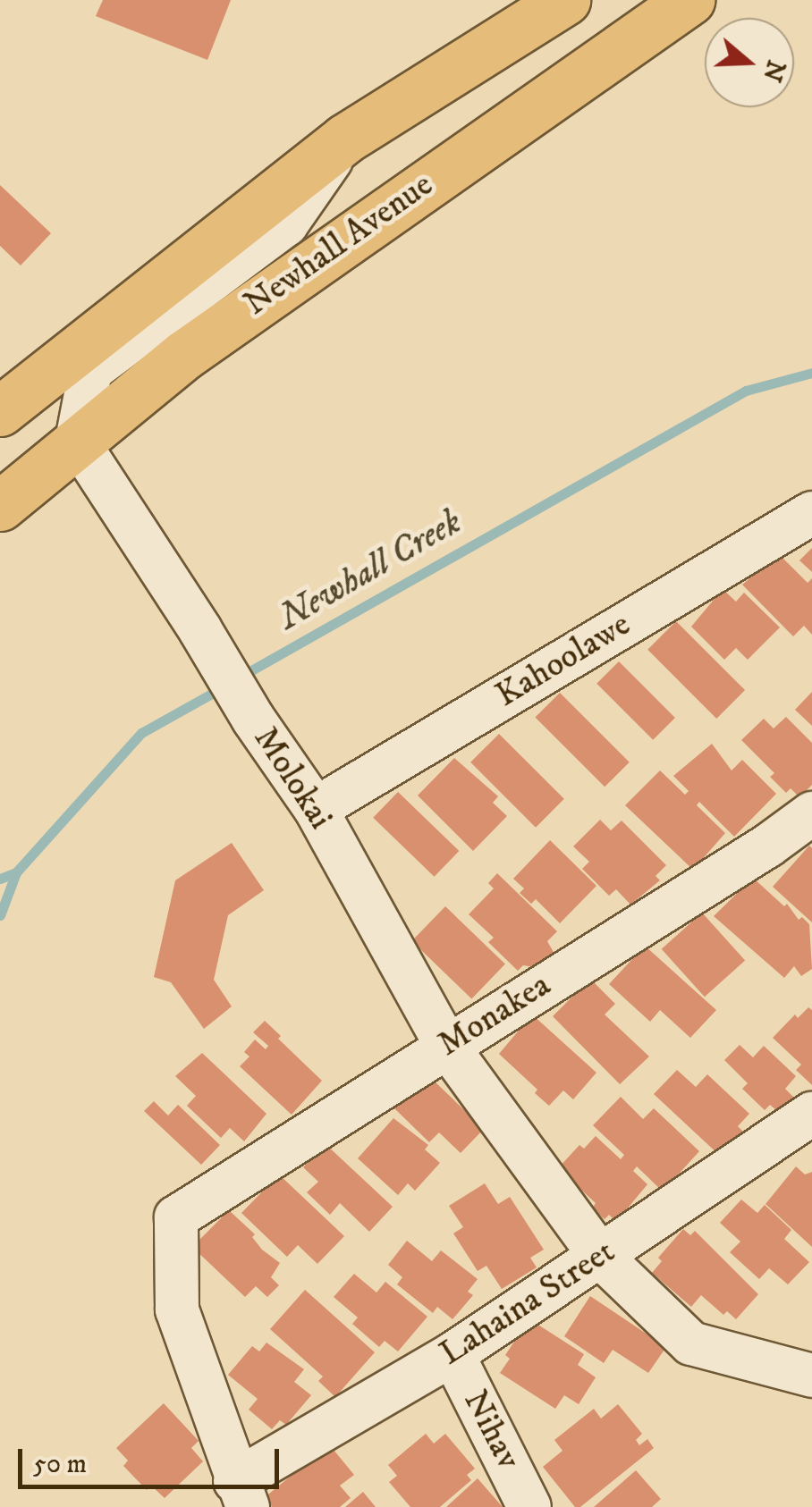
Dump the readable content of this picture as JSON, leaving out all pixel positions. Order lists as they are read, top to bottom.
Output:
{
  "streets": {
    "main road": ["Newhall Avenue"],
    "street": [
      "Kahoolawe",
      "Molokai",
      "Monakea",
      "Lahaina Street",
      "Nihav"
    ]
  },
  "crossings": [
    ["Newhall Avenue", "Molokai"],
    ["Kahoolawe", "Molokai"],
    ["Molokai", "Monakea"],
    ["Molokai", "Lahaina Street"],
    ["Monakea", "Lahaina Street"],
    ["Lahaina Street", "Nihav"]
  ],
  "water": ["Newhall Creek"],
  "scale_bar": "50 m",
  "north": "right"
}
